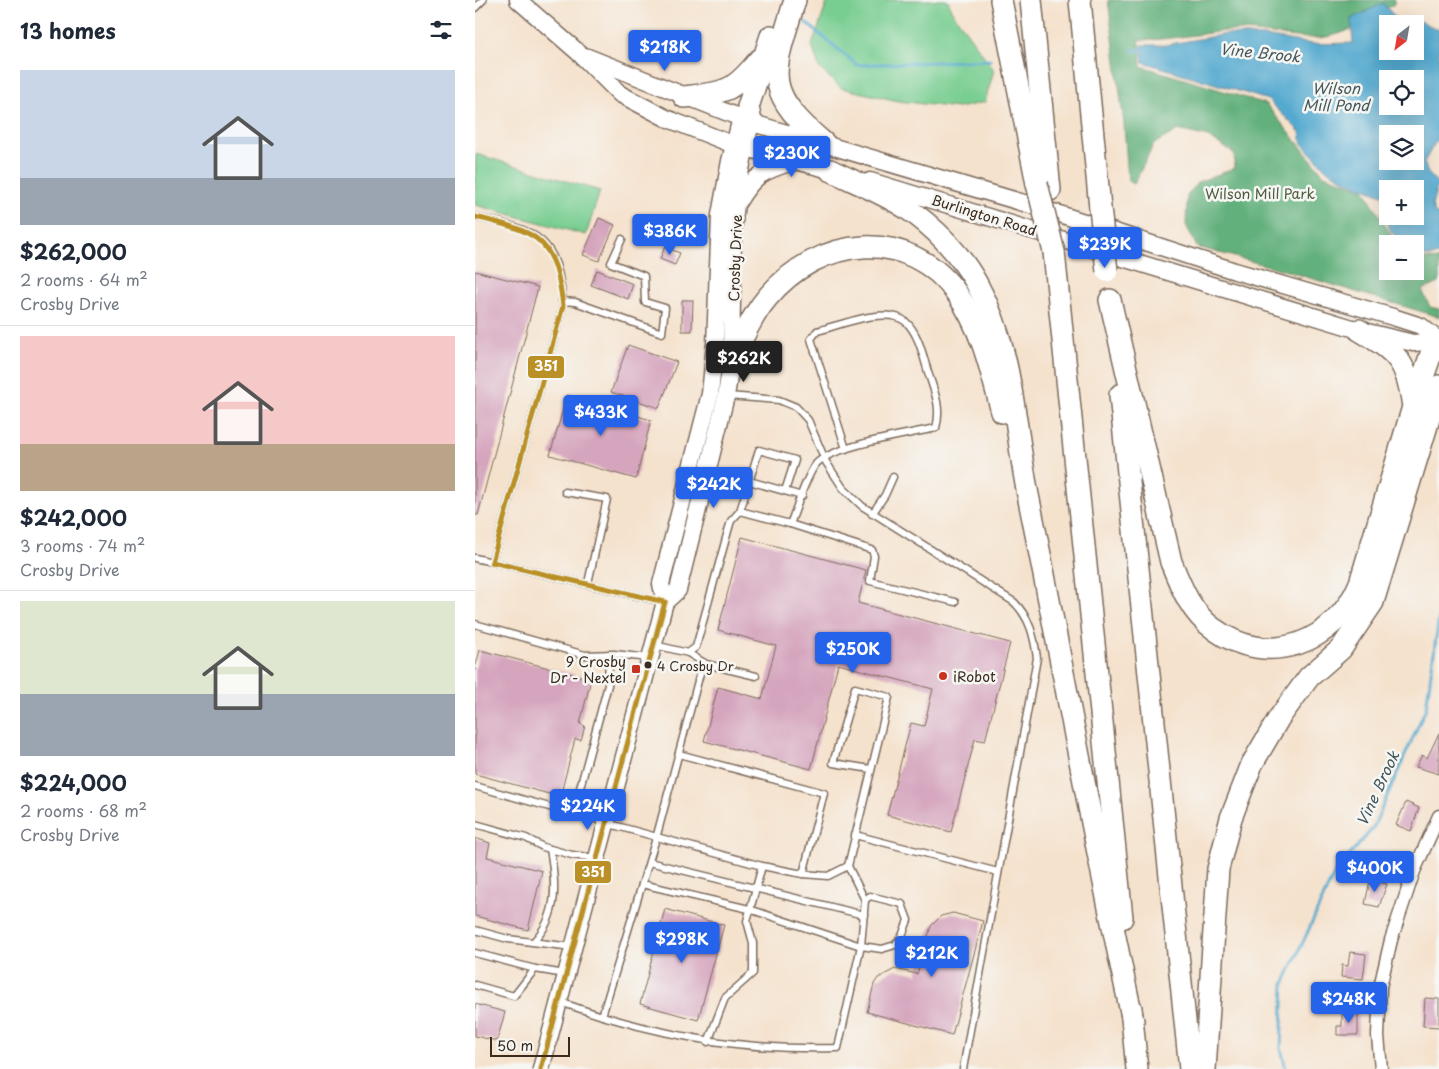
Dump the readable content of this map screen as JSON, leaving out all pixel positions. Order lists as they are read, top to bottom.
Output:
{
  "streets": {
    "main road": ["Burlington Road", "Crosby Drive"]
  },
  "crossings": [
    ["Burlington Road", "Crosby Drive"]
  ],
  "water": ["Vine Brook", "Wilson Mill Pond"],
  "parks": ["Wilson Mill Park"],
  "places": {
    "other": ["4 Crosby Dr", "iRobot"],
    "transit": ["9 Crosby Dr - Nextel"]
  },
  "lines": ["transit line 351"],
  "scale_bar": "50 m",
  "north": "bottom left",
  "page": {
    "heading": "13 homes",
    "map_buttons": ["+", "−"],
    "price": [
      "$218K",
      "$230K",
      "$386K",
      "$239K",
      "$262K",
      "$433K",
      "$242K",
      "$250K",
      "$224K",
      "$400K",
      "$298K",
      "$212K",
      "$248K"
    ],
    "list": [
      {
        "name": "$262,000",
        "note": "2 rooms · 64 m² · Crosby Drive"
      },
      {
        "name": "$242,000",
        "note": "3 rooms · 74 m² · Crosby Drive"
      },
      {
        "name": "$224,000",
        "note": "2 rooms · 68 m² · Crosby Drive"
      }
    ],
    "scale": "50 m"
  }
}
